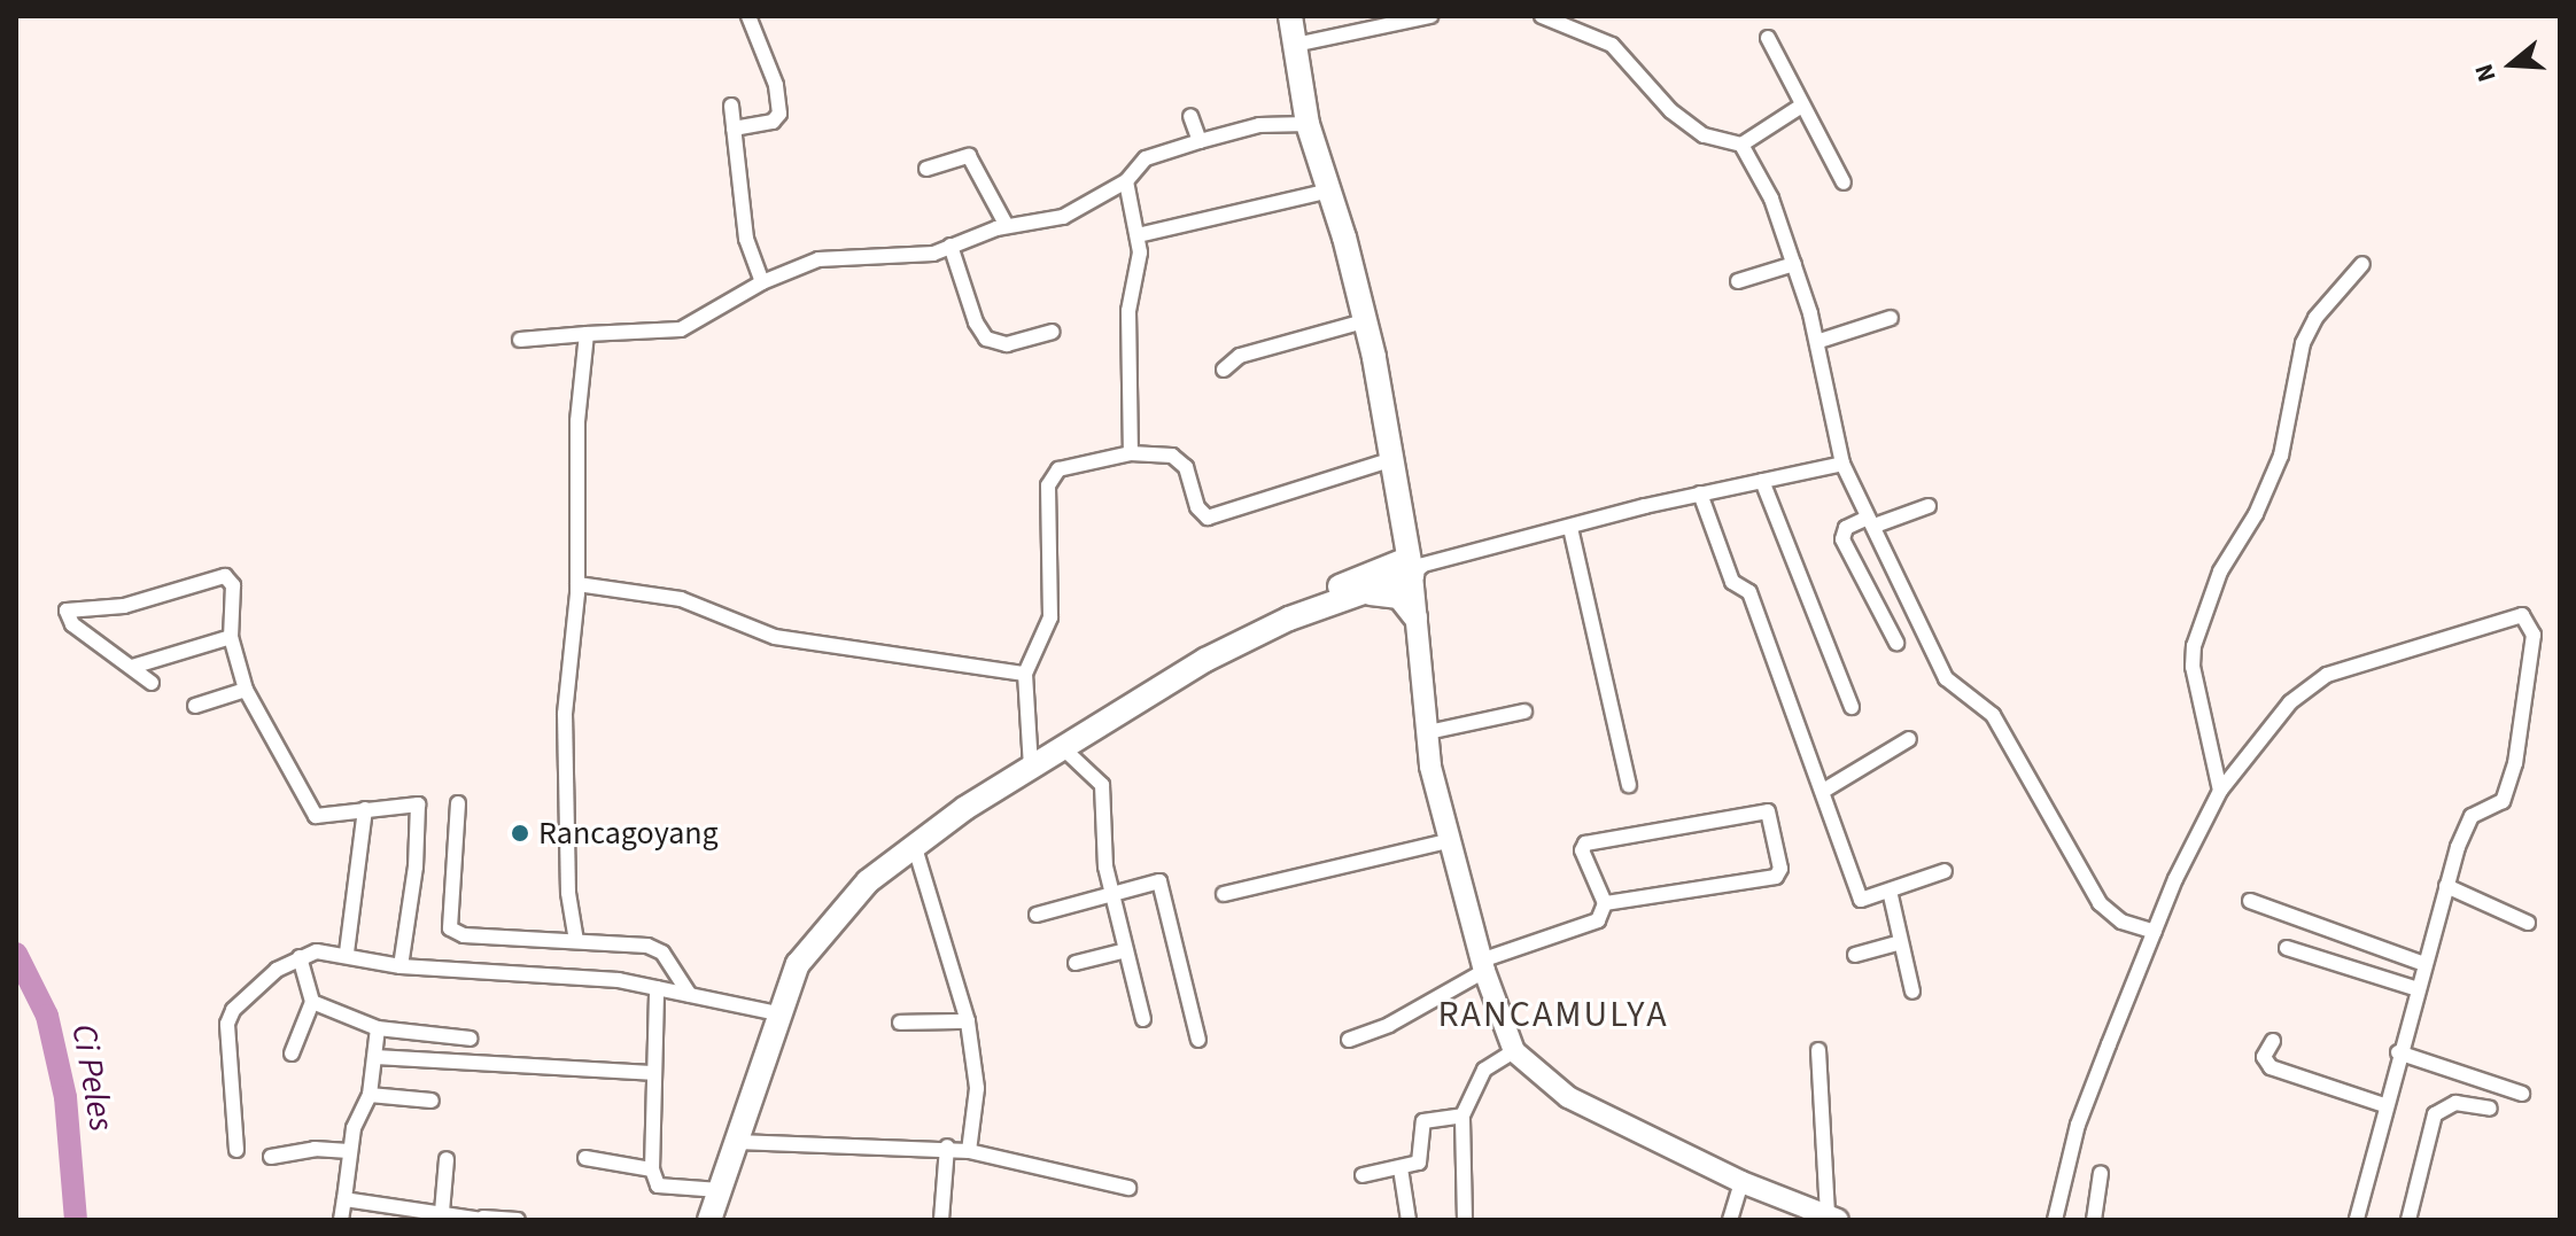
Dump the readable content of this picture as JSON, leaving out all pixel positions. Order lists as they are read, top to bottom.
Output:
{
  "districts": ["RANCAMULYA"],
  "water": ["Ci Peles"],
  "places": ["Rancagoyang"],
  "north": "left"
}
